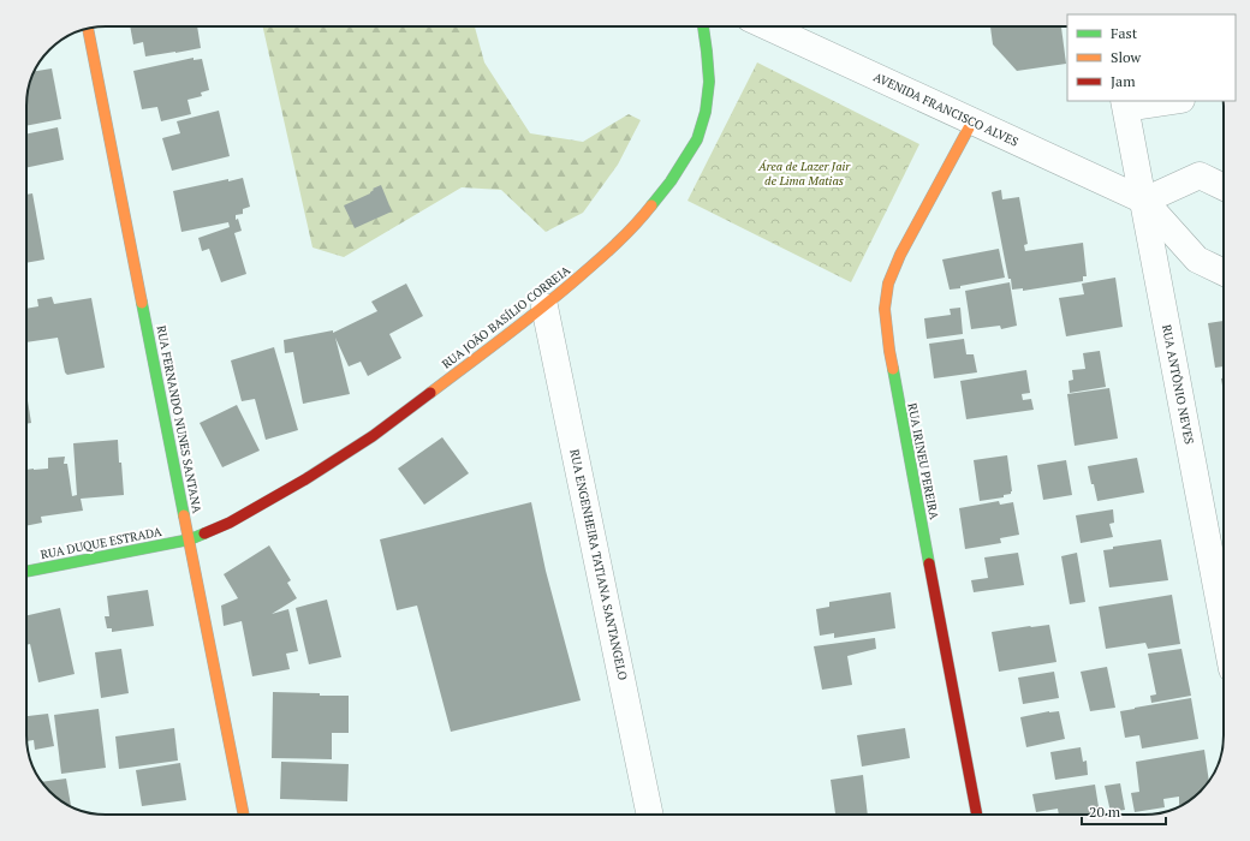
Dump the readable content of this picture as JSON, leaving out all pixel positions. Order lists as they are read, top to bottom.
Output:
{
  "streets": {
    "street": [
      "AVENIDA FRANCISCO ALVES",
      "RUA JOÃO BASÍLIO CORREIA",
      "RUA ANTÔNIO NEVES",
      "RUA FERNANDO NUNES SANTANA",
      "RUA IRINEU PEREIRA",
      "RUA DUQUE ESTRADA",
      "RUA ENGENHEIRA TATIANA SANTANGELO"
    ]
  },
  "crossings": [
    ["AVENIDA FRANCISCO ALVES", "RUA ANTÔNIO NEVES"],
    ["AVENIDA FRANCISCO ALVES", "RUA IRINEU PEREIRA"],
    ["RUA JOÃO BASÍLIO CORREIA", "RUA FERNANDO NUNES SANTANA"],
    ["RUA JOÃO BASÍLIO CORREIA", "RUA DUQUE ESTRADA"],
    ["RUA JOÃO BASÍLIO CORREIA", "RUA ENGENHEIRA TATIANA SANTANGELO"],
    ["RUA FERNANDO NUNES SANTANA", "RUA DUQUE ESTRADA"]
  ],
  "parks": ["Área de Lazer Jair de Lima Matias"],
  "legend": ["Fast", "Slow", "Jam"],
  "scale_bar": "20 m"
}
